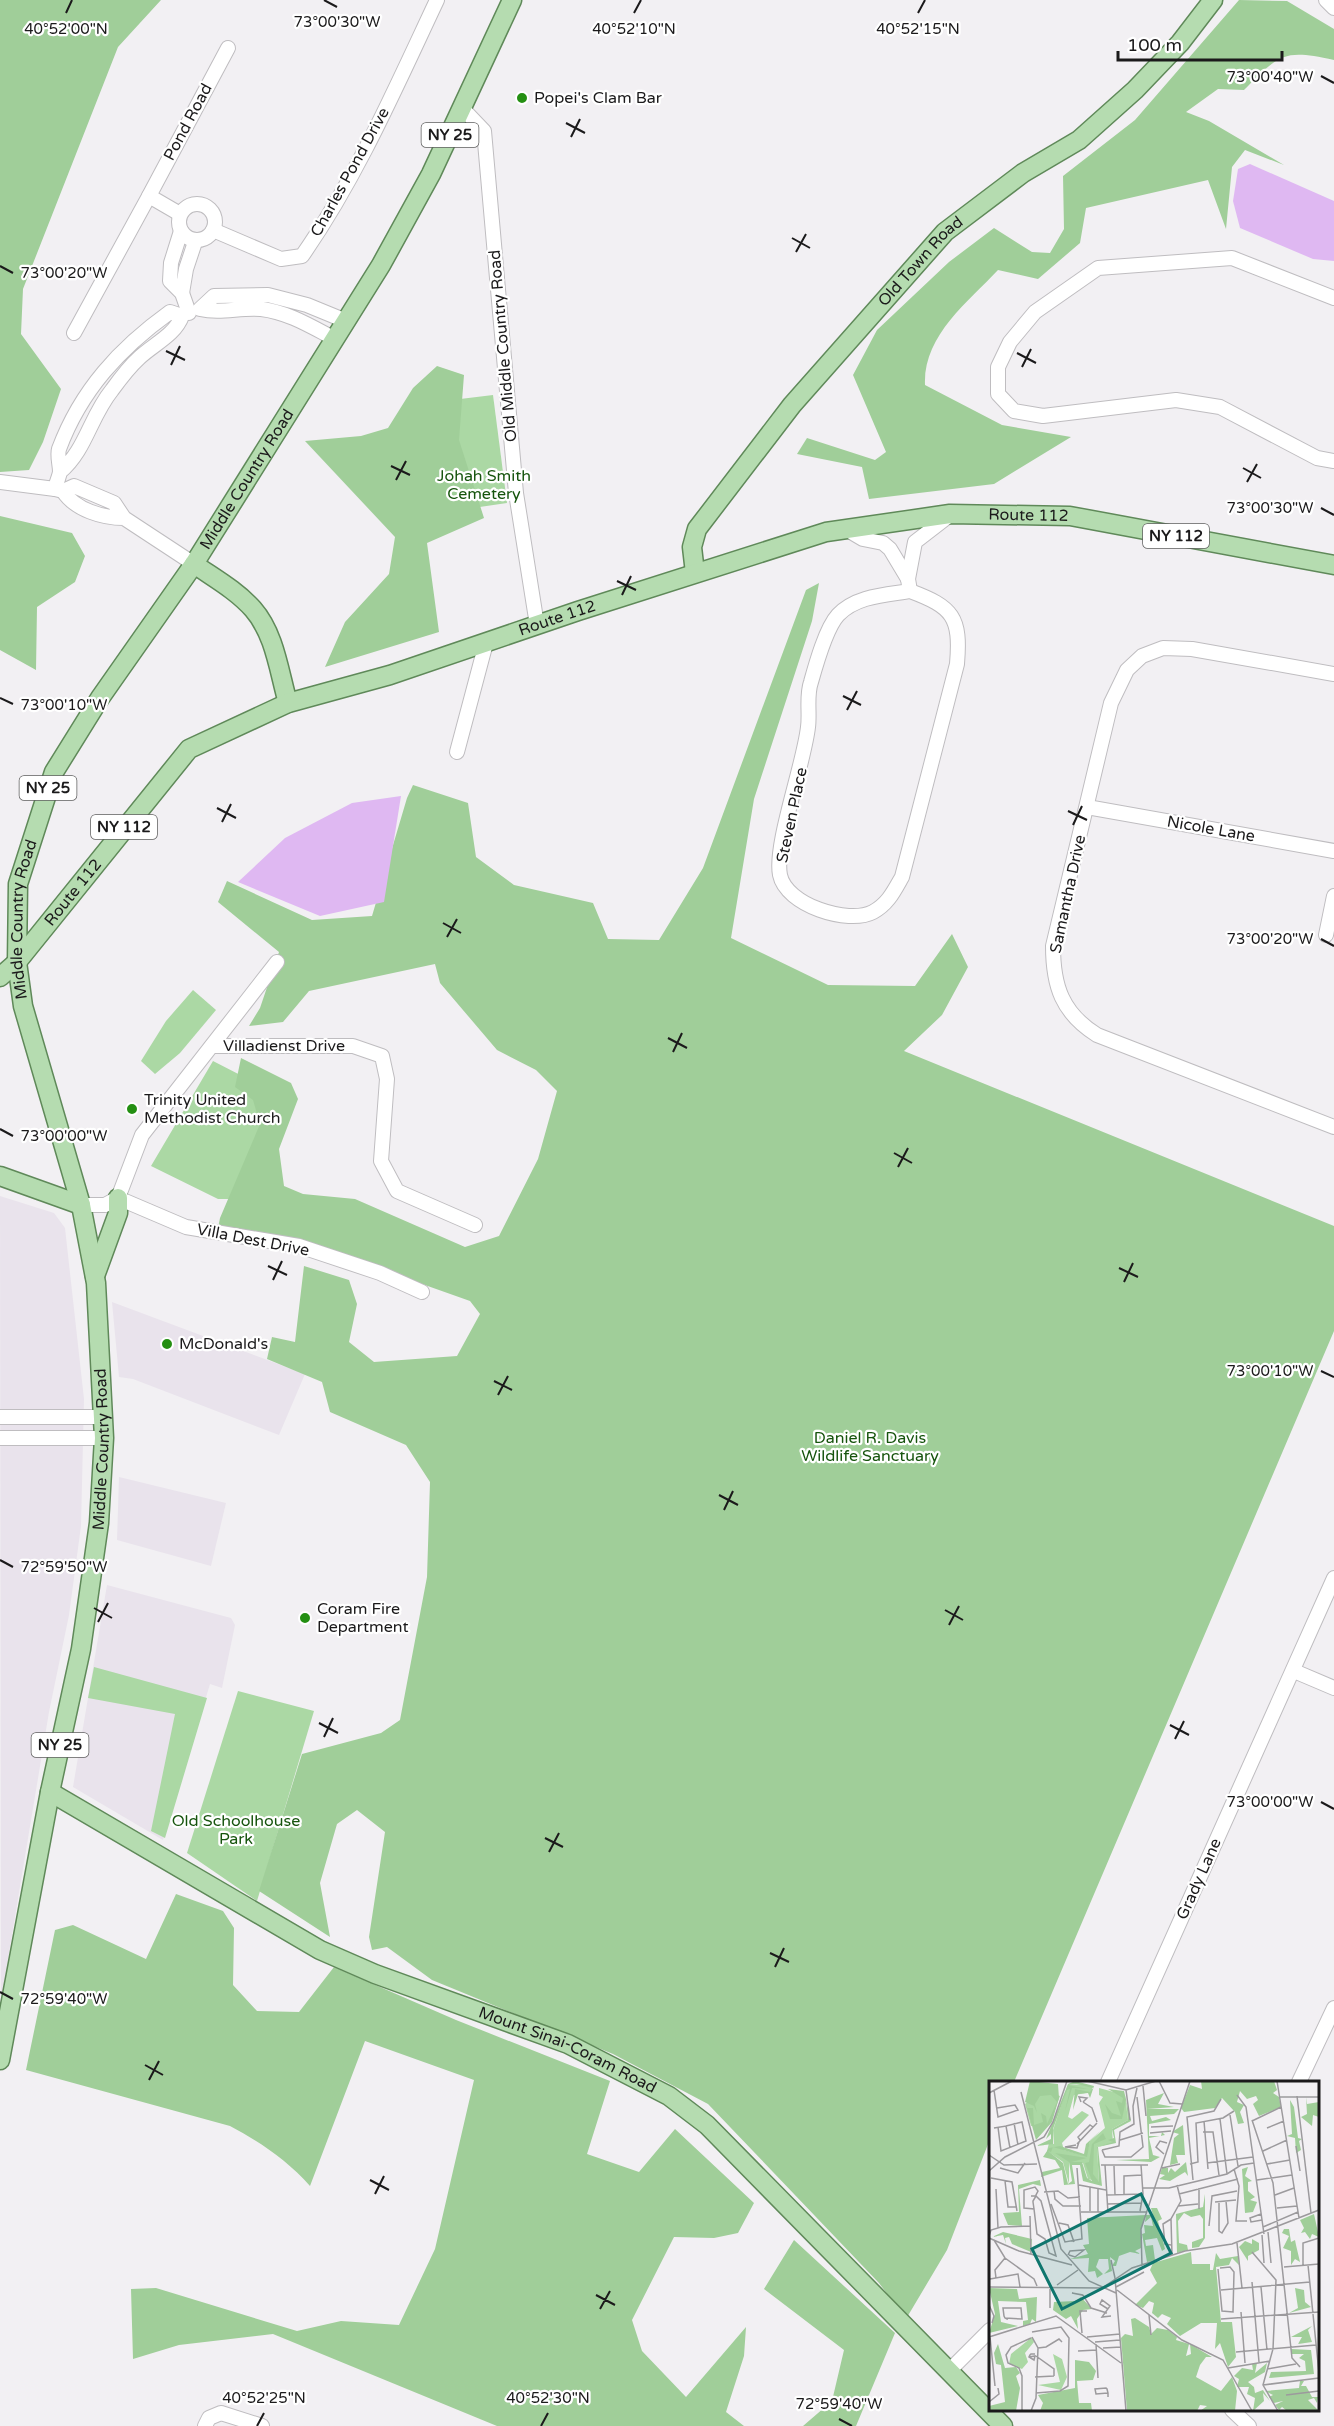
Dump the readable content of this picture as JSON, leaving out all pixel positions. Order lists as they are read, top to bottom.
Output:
{
  "streets": {
    "main road": [
      "NY 25",
      "Old Town Road",
      "Middle Country Road",
      "Route 112",
      "NY 112",
      "Mount Sinai-Coram Road"
    ],
    "street": [
      "Pond Road",
      "Charles Pond Drive",
      "Old Middle Country Road",
      "Steven Place",
      "Nicole Lane",
      "Samantha Drive",
      "Villadienst Drive",
      "Villa Dest Drive",
      "Grady Lane"
    ]
  },
  "crossings": [
    ["Old Town Road", "Route 112"],
    ["Old Middle Country Road", "Middle Country Road"],
    ["Old Middle Country Road", "Route 112"],
    ["Middle Country Road", "Route 112"],
    ["Middle Country Road", "Mount Sinai-Coram Road"],
    ["Nicole Lane", "Samantha Drive"]
  ],
  "parks": ["Johah Smith Cemetery", "Daniel R. Davis Wildlife Sanctuary", "Old Schoolhouse Park"],
  "places": [
    "Popei's Clam Bar",
    "Trinity United Methodist Church",
    "McDonald's",
    "Coram Fire Department"
  ],
  "scale_bar": "100 m",
  "coordinates": [
    "73°00'30\"W",
    "40°52'00\"N",
    "40°52'10\"N",
    "40°52'15\"N",
    "73°00'40\"W",
    "73°00'20\"W",
    "73°00'10\"W",
    "73°00'00\"W",
    "72°59'50\"W",
    "72°59'40\"W",
    "40°52'25\"N",
    "40°52'30\"N"
  ]
}
